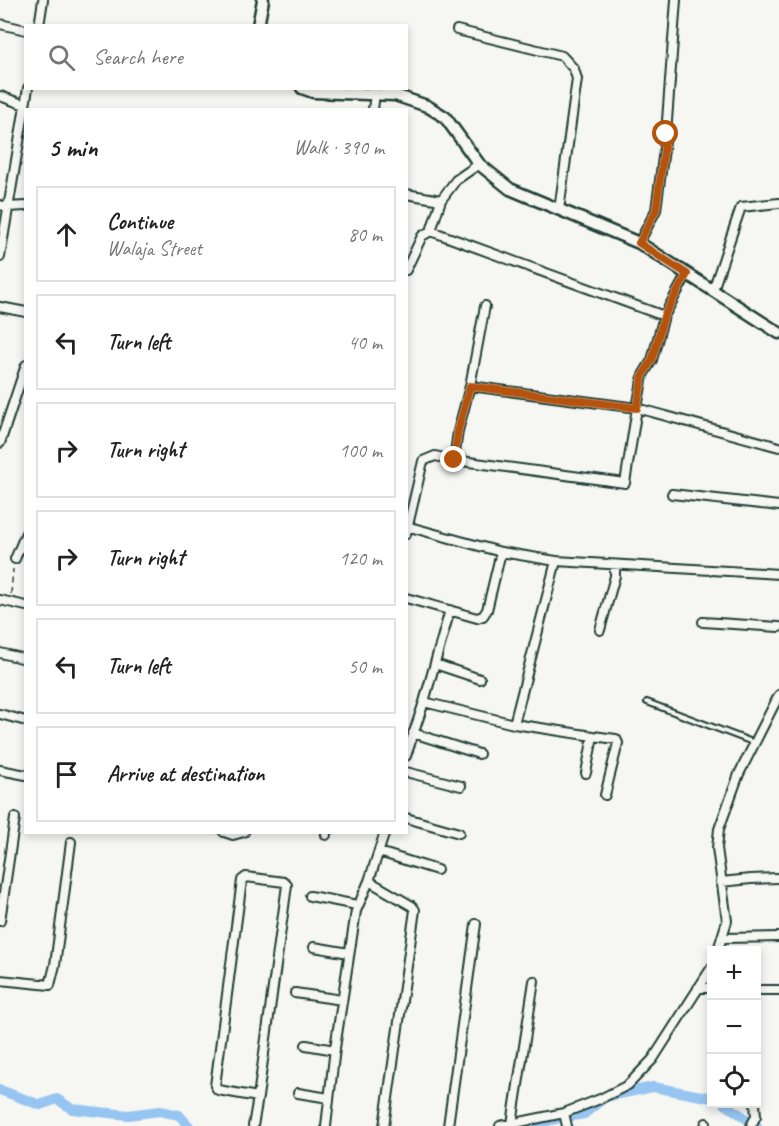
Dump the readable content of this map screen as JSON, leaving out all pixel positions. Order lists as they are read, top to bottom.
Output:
{
  "page": {
    "search": "Search here",
    "heading": ["5 min", "Walk · 390 m"],
    "list": [
      ["Continue", "Walaja Street", "80 m"],
      ["Turn left", "40 m"],
      ["Turn right", "100 m"],
      ["Turn right", "120 m"],
      ["Turn left", "50 m"],
      "Arrive at destination"
    ],
    "map_buttons": ["+", "−"]
  }
}
